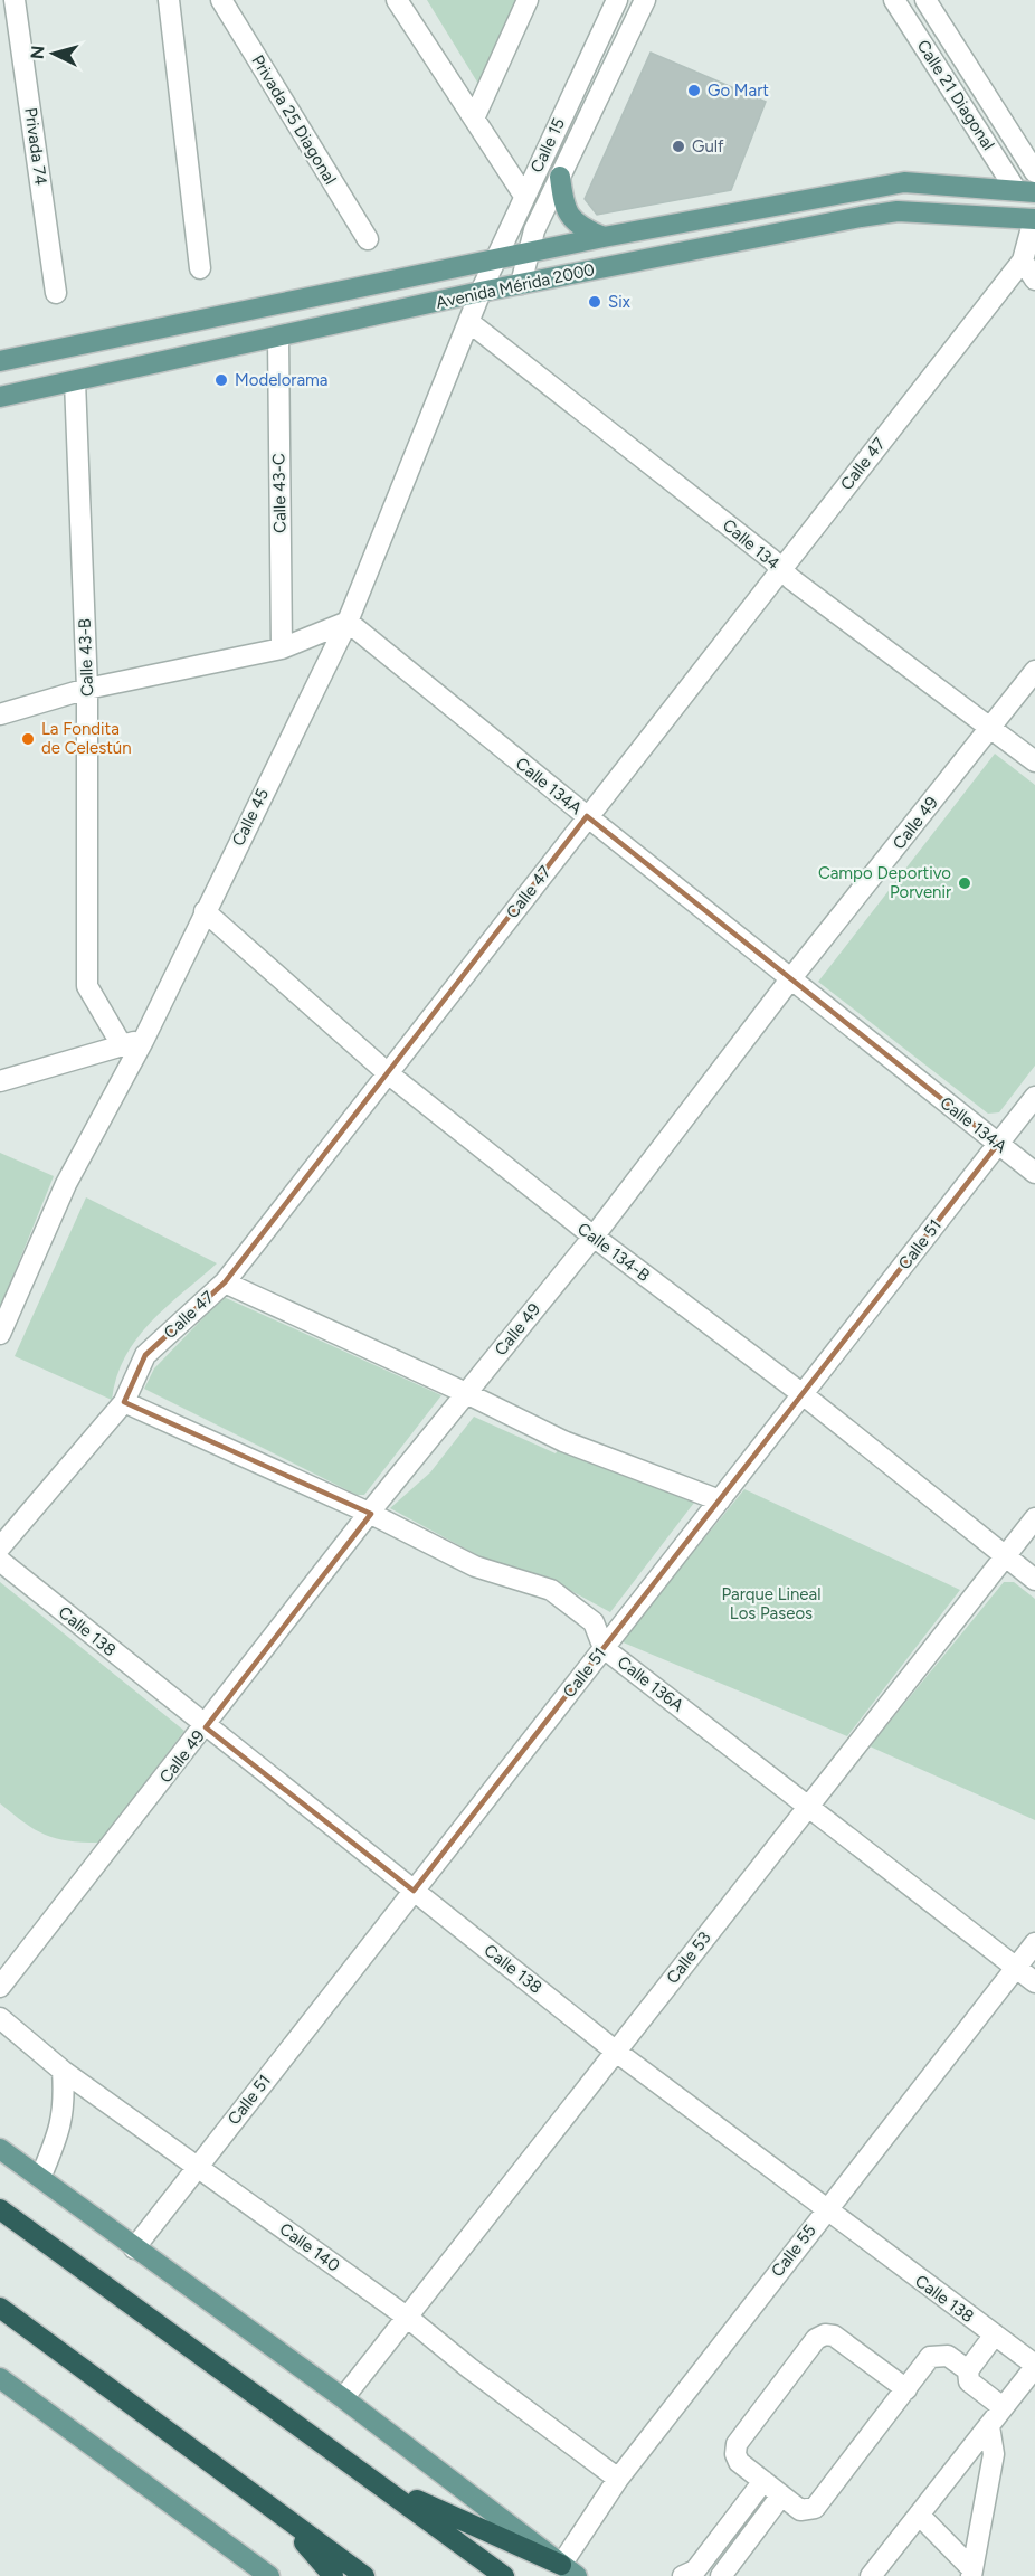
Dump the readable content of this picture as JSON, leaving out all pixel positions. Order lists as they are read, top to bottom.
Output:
{
  "streets": {
    "main road": ["Avenida Mérida 2000"],
    "street": [
      "Calle 21 Diagonal",
      "Privada 25 Diagonal",
      "Calle 15",
      "Privada 74",
      "Calle 47",
      "Calle 43-C",
      "Calle 134",
      "Calle 43-B",
      "Calle 134A",
      "Calle 45",
      "Calle 49",
      "Calle 51",
      "Calle 134-B",
      "Calle 138",
      "Calle 136A",
      "Calle 53",
      "Calle 140",
      "Calle 55"
    ]
  },
  "crossings": [
    ["Calle 21 Diagonal", "Avenida Mérida 2000"],
    ["Calle 15", "Avenida Mérida 2000"],
    ["Calle 15", "Calle 45"],
    ["Avenida Mérida 2000", "Calle 47"],
    ["Avenida Mérida 2000", "Calle 43-C"],
    ["Avenida Mérida 2000", "Calle 43-B"],
    ["Avenida Mérida 2000", "Calle 45"],
    ["Calle 47", "Calle 134"],
    ["Calle 47", "Calle 134A"],
    ["Calle 47", "Calle 134-B"],
    ["Calle 47", "Calle 136A"],
    ["Calle 134", "Calle 45"],
    ["Calle 134", "Calle 49"],
    ["Calle 134A", "Calle 45"],
    ["Calle 134A", "Calle 49"],
    ["Calle 134A", "Calle 51"],
    ["Calle 45", "Calle 134-B"],
    ["Calle 49", "Calle 134-B"],
    ["Calle 49", "Calle 138"],
    ["Calle 49", "Calle 136A"],
    ["Calle 51", "Calle 134-B"],
    ["Calle 51", "Calle 138"],
    ["Calle 51", "Calle 136A"],
    ["Calle 51", "Calle 140"],
    ["Calle 134-B", "Calle 53"],
    ["Calle 138", "Calle 53"],
    ["Calle 138", "Calle 55"],
    ["Calle 136A", "Calle 53"],
    ["Calle 136A", "Calle 55"],
    ["Calle 53", "Calle 140"],
    ["Calle 140", "Calle 55"]
  ],
  "parks": ["Parque Lineal Los Paseos"],
  "places": [
    "Go Mart",
    "Gulf",
    "Six",
    "Modelorama",
    "La Fondita de Celestún",
    "Campo Deportivo Porvenir"
  ],
  "north": "left"
}
